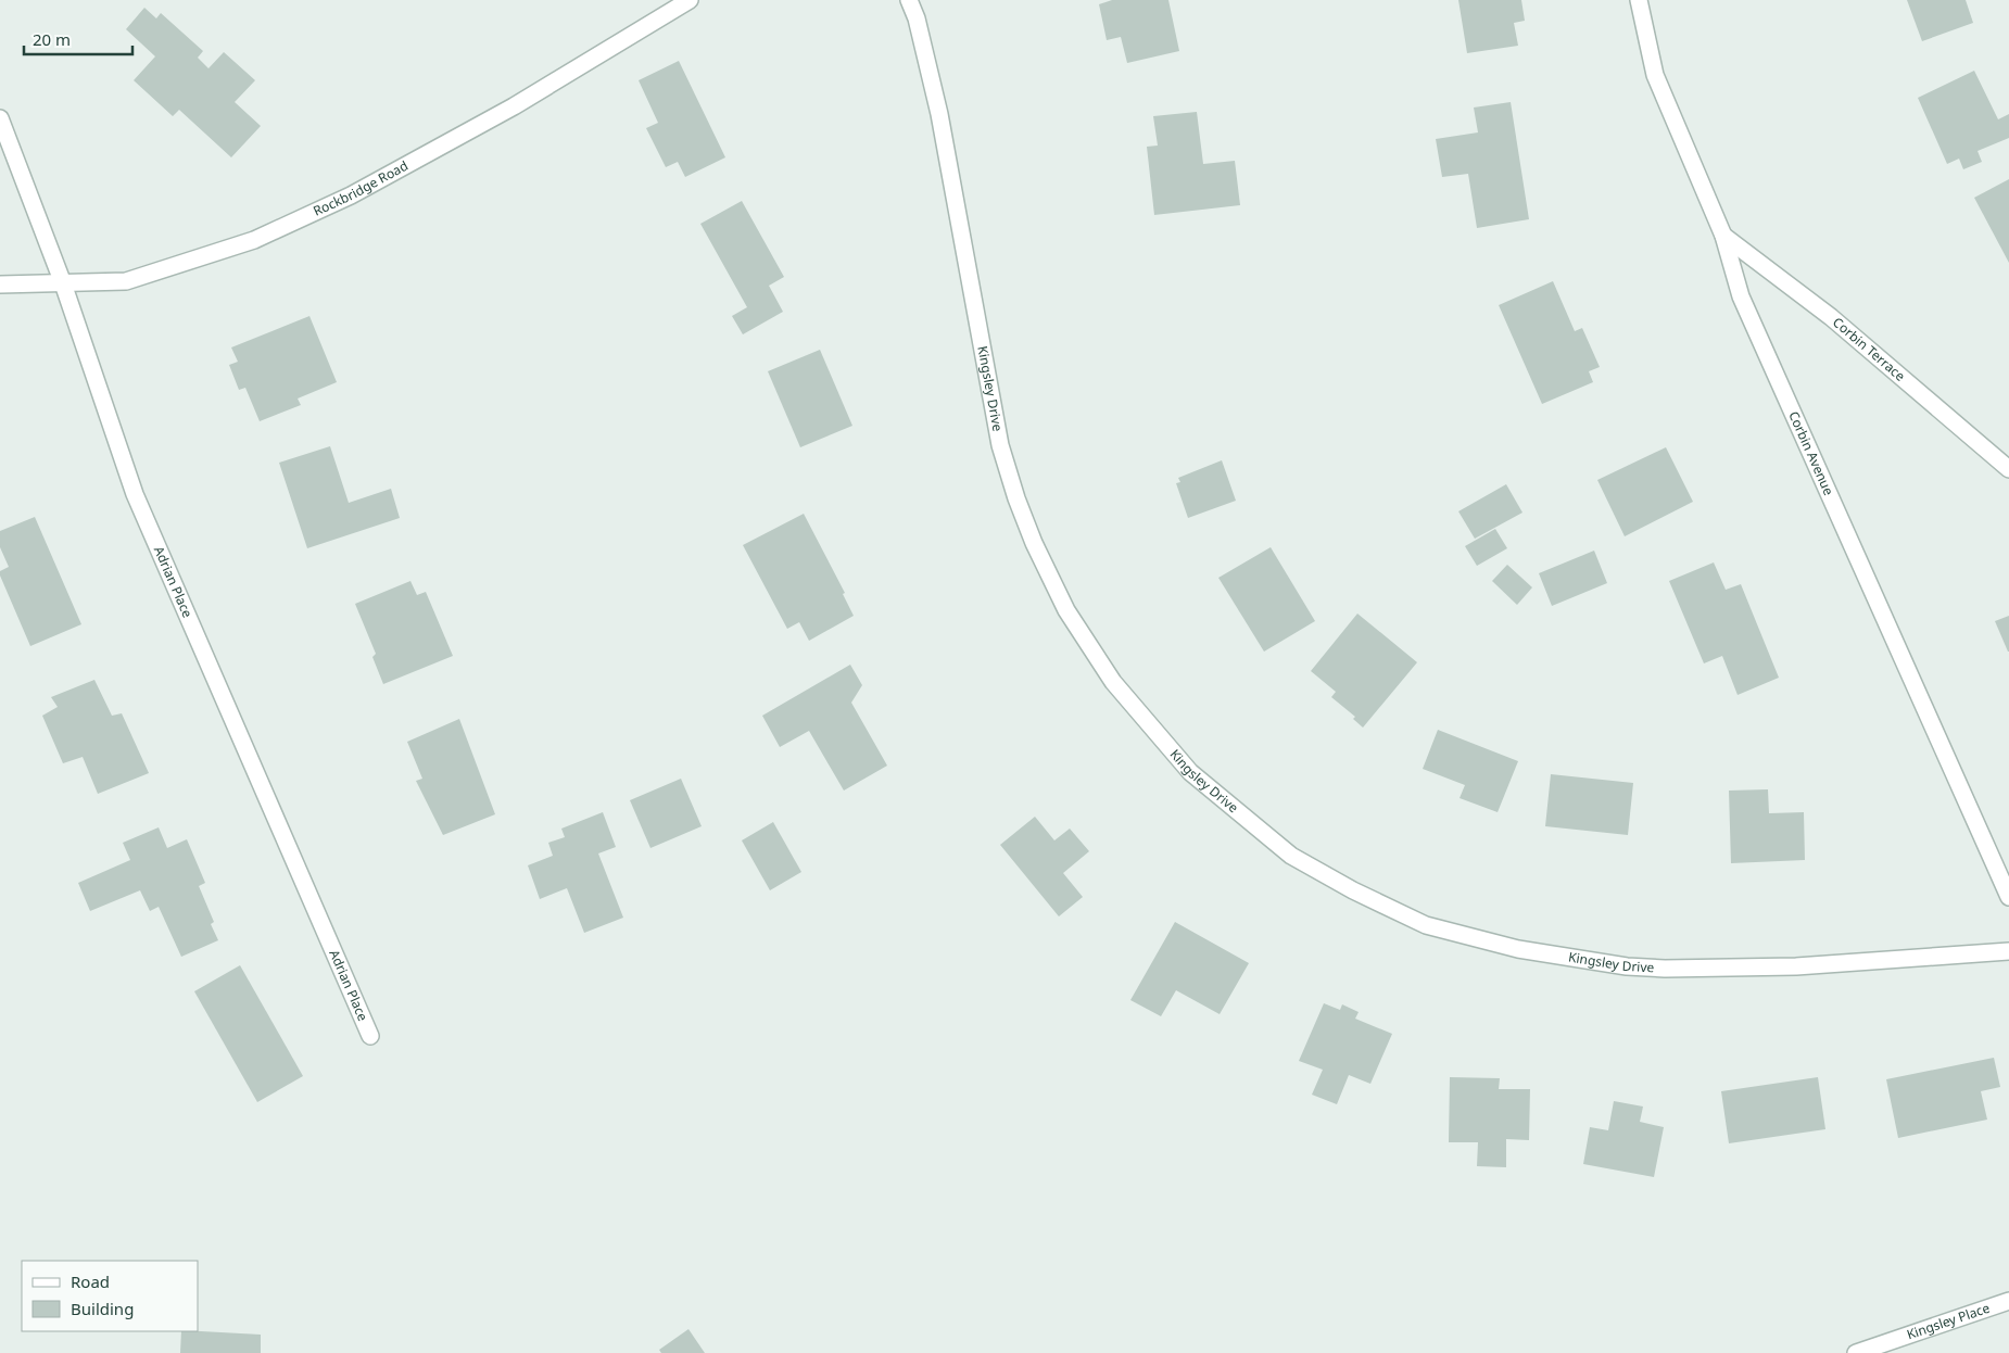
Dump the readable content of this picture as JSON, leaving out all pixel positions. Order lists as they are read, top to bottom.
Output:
{
  "streets": {
    "street": [
      "Rockbridge Road",
      "Corbin Terrace",
      "Kingsley Drive",
      "Corbin Avenue",
      "Adrian Place",
      "Kingsley Place"
    ]
  },
  "crossings": [
    ["Rockbridge Road", "Adrian Place"],
    ["Corbin Terrace", "Corbin Avenue"]
  ],
  "legend": ["Road", "Building"],
  "scale_bar": "20 m"
}
